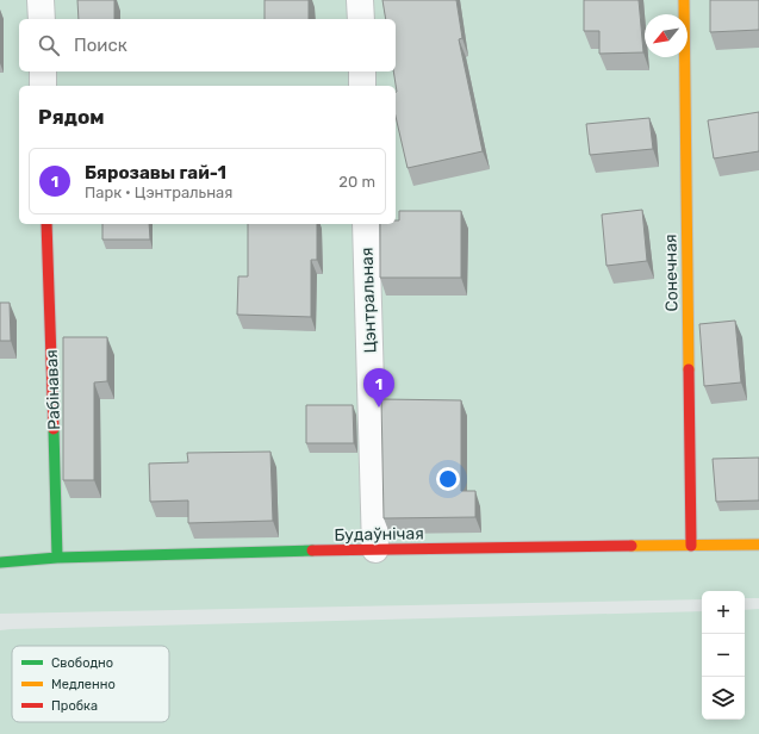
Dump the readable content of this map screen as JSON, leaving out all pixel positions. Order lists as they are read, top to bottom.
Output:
{
  "streets": {
    "street": [
      "Сонечная",
      "Цэнтральная",
      "Рабінавая",
      "Будаўнічая"
    ]
  },
  "crossings": [
    ["Сонечная", "Будаўнічая"],
    ["Цэнтральная", "Будаўнічая"],
    ["Рабінавая", "Будаўнічая"]
  ],
  "legend": ["Свободно", "Медленно", "Пробка"],
  "north": "bottom left",
  "page": {
    "search": "Поиск",
    "heading": "Рядом",
    "list": [
      {
        "mark": "1",
        "name": "Бярозавы гай-1",
        "note": "Парк · Цэнтральная",
        "value": "20 m"
      }
    ],
    "pins": "1",
    "map_buttons": ["+", "−"]
  }
}
